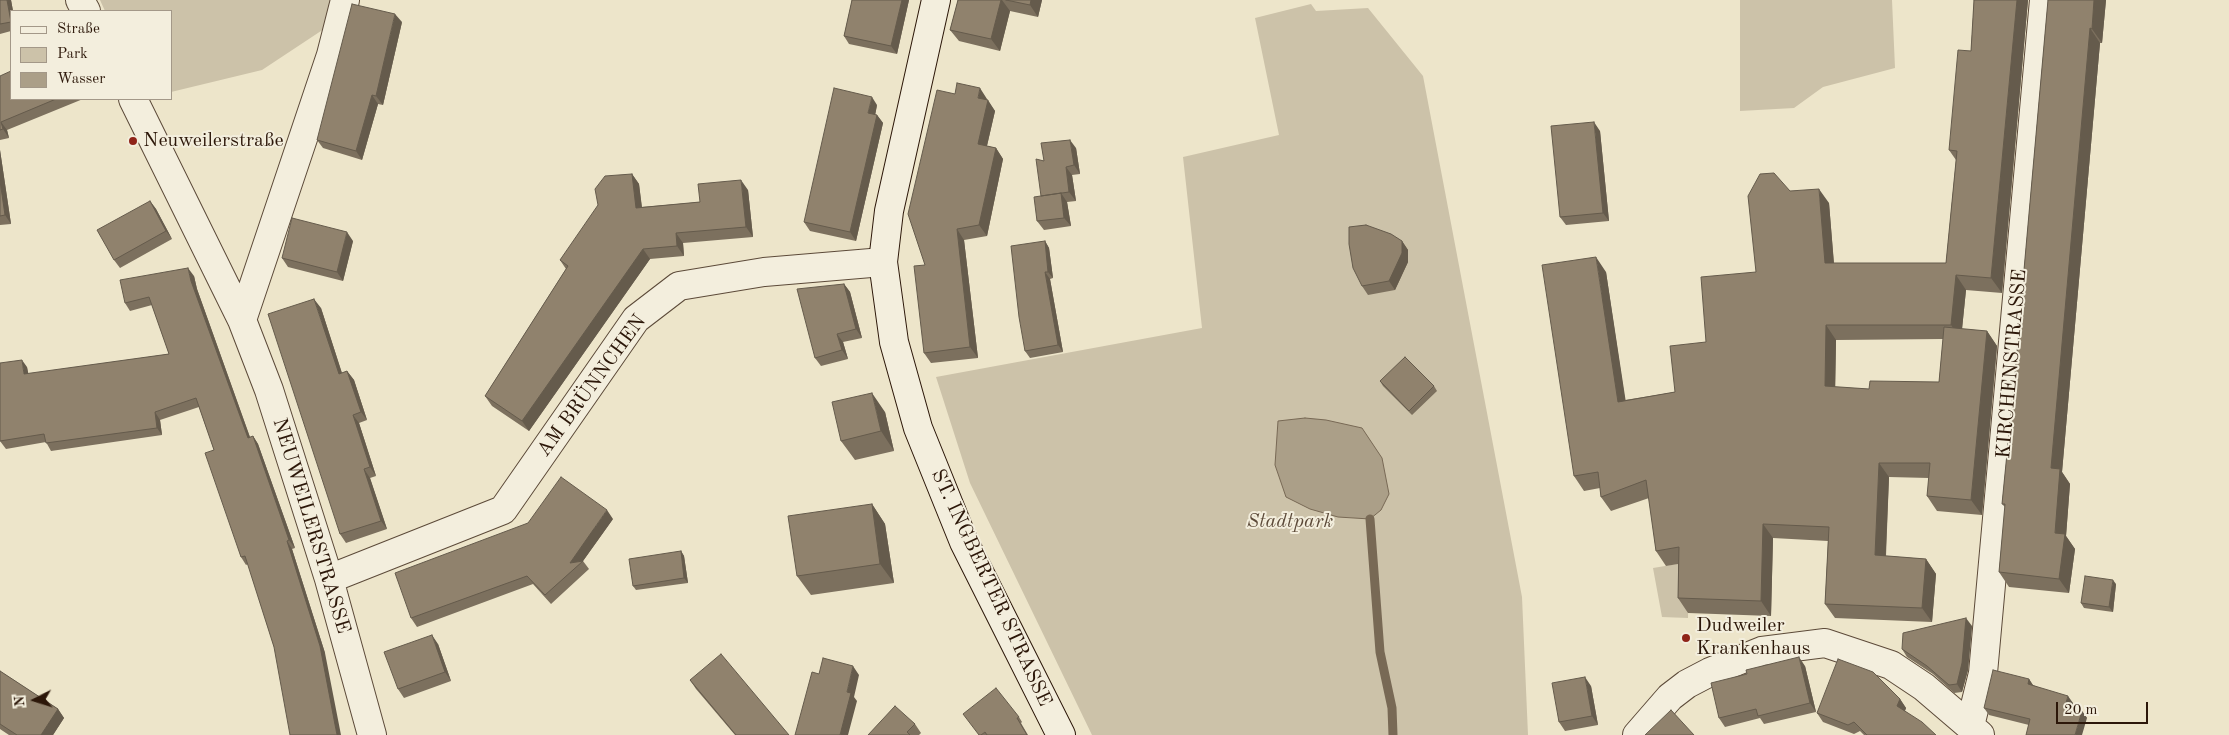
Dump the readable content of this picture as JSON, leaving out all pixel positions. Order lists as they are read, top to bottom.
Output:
{
  "streets": {
    "street": [
      "KIRCHENSTRASSE",
      "AM BRÜNNCHEN",
      "NEUWEILERSTRASSE",
      "ST. INGBERTER STRASSE"
    ]
  },
  "crossings": [
    ["AM BRÜNNCHEN", "NEUWEILERSTRASSE"],
    ["AM BRÜNNCHEN", "ST. INGBERTER STRASSE"]
  ],
  "parks": ["Stadtpark"],
  "places": ["Neuweilerstraße", "Dudweiler Krankenhaus"],
  "legend": ["Straße", "Park", "Wasser"],
  "scale_bar": "20 m",
  "north": "left"
}
